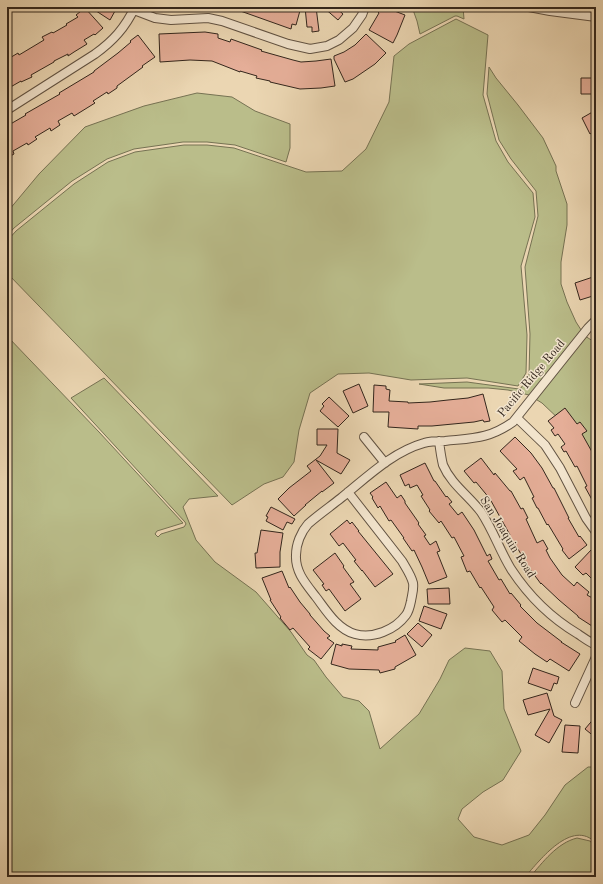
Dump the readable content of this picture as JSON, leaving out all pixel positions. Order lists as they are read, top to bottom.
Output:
{
  "streets": {
    "street": ["Pacific Ridge Road", "San Joaquin Road"]
  },
  "crossings": [
    ["Pacific Ridge Road", "San Joaquin Road"]
  ]
}
